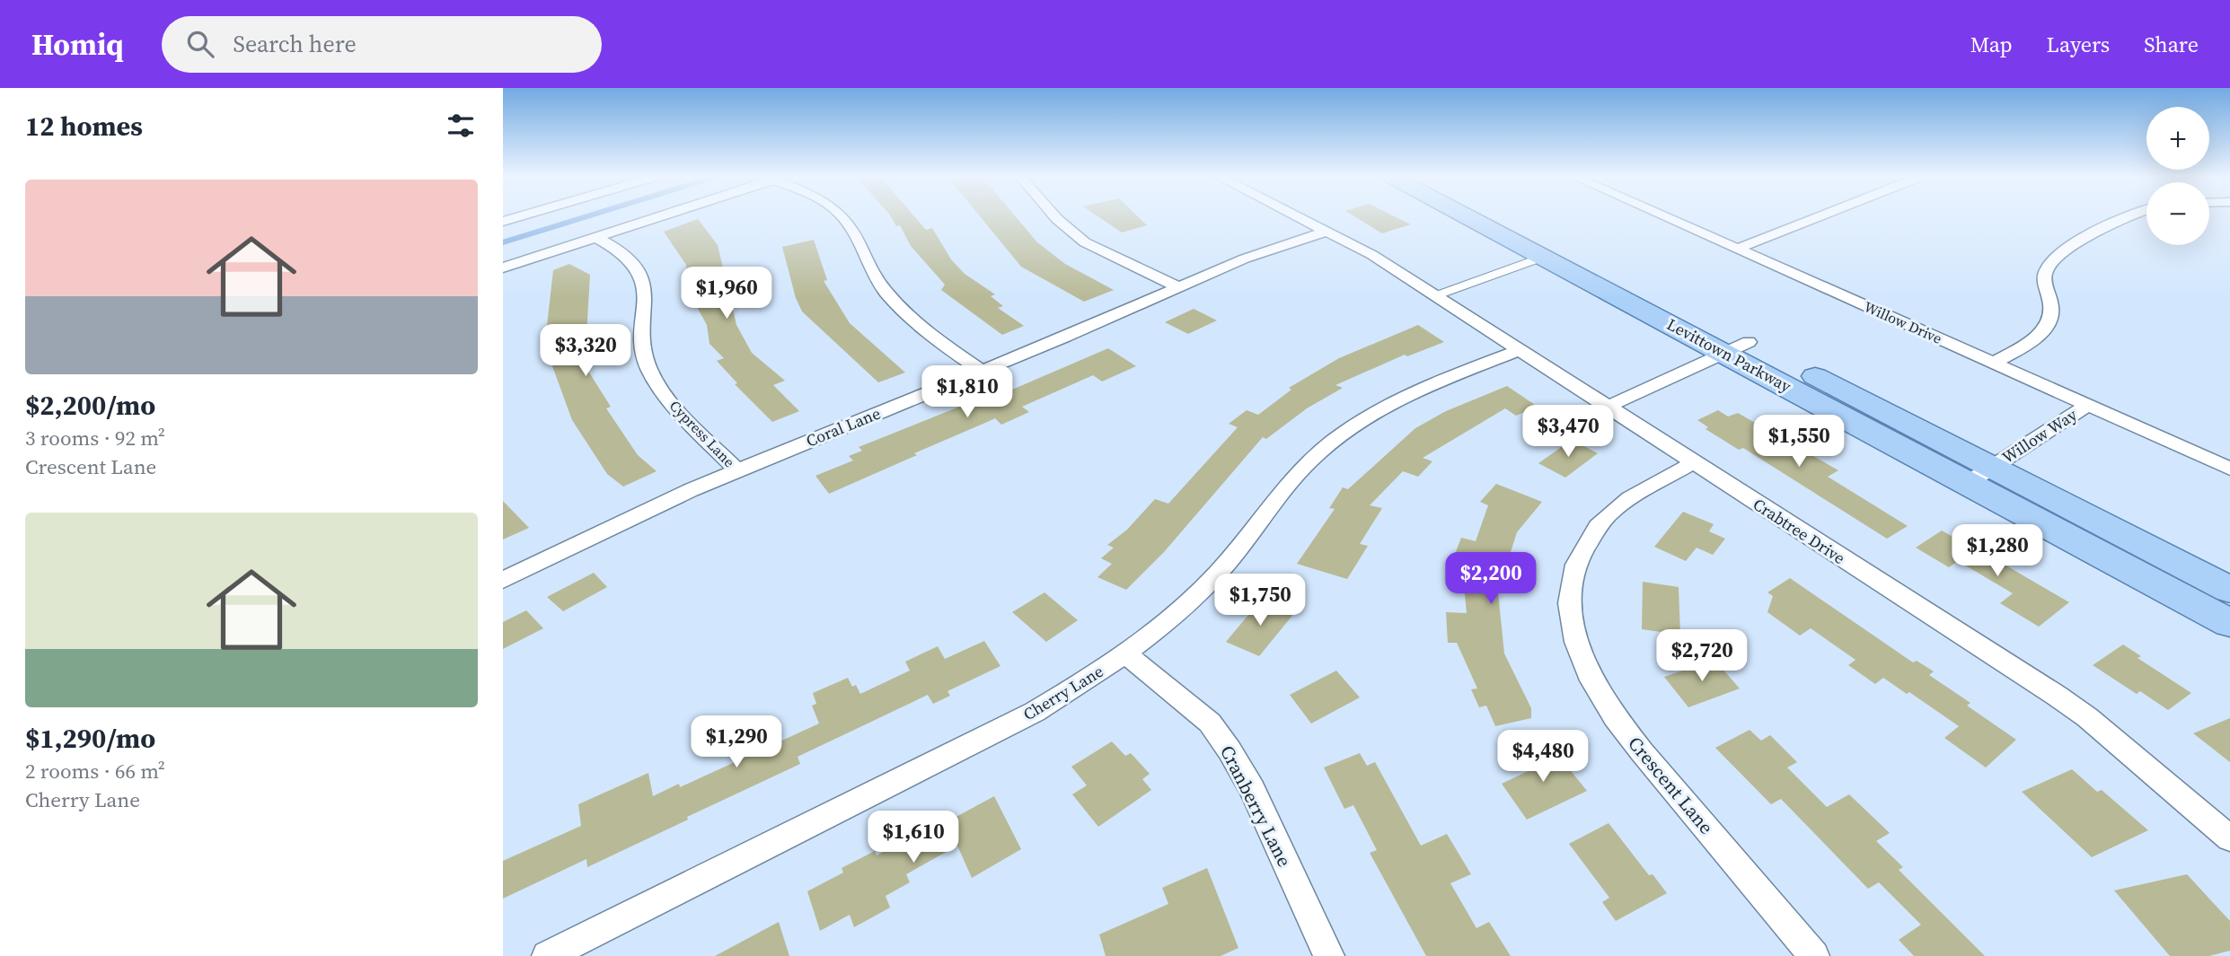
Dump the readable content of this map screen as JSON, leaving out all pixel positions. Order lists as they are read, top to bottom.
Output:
{
  "streets": {
    "main road": ["Levittown Parkway"],
    "street": [
      "Willow Drive",
      "Coral Lane",
      "Cypress Lane",
      "Willow Way",
      "Crabtree Drive",
      "Cherry Lane",
      "Crescent Lane",
      "Cranberry Lane"
    ]
  },
  "crossings": [
    ["Willow Drive", "Willow Way"],
    ["Levittown Parkway", "Willow Way"],
    ["Coral Lane", "Cypress Lane"],
    ["Coral Lane", "Crabtree Drive"],
    ["Crabtree Drive", "Cherry Lane"],
    ["Crabtree Drive", "Crescent Lane"],
    ["Cherry Lane", "Cranberry Lane"]
  ],
  "page": {
    "header": "Homiq",
    "search": "Search here",
    "nav": ["Map", "Layers", "Share"],
    "heading": "12 homes",
    "map_buttons": ["+", "−"],
    "list": [
      {
        "name": "$2,200/mo",
        "note": "3 rooms · 92 m² · Crescent Lane"
      },
      {
        "name": "$1,290/mo",
        "note": "2 rooms · 66 m² · Cherry Lane"
      }
    ],
    "price": [
      "$1,960",
      "$3,320",
      "$1,810",
      "$3,470",
      "$1,550",
      "$1,280",
      "$2,200",
      "$1,750",
      "$2,720",
      "$1,290",
      "$4,480",
      "$1,610"
    ]
  }
}
